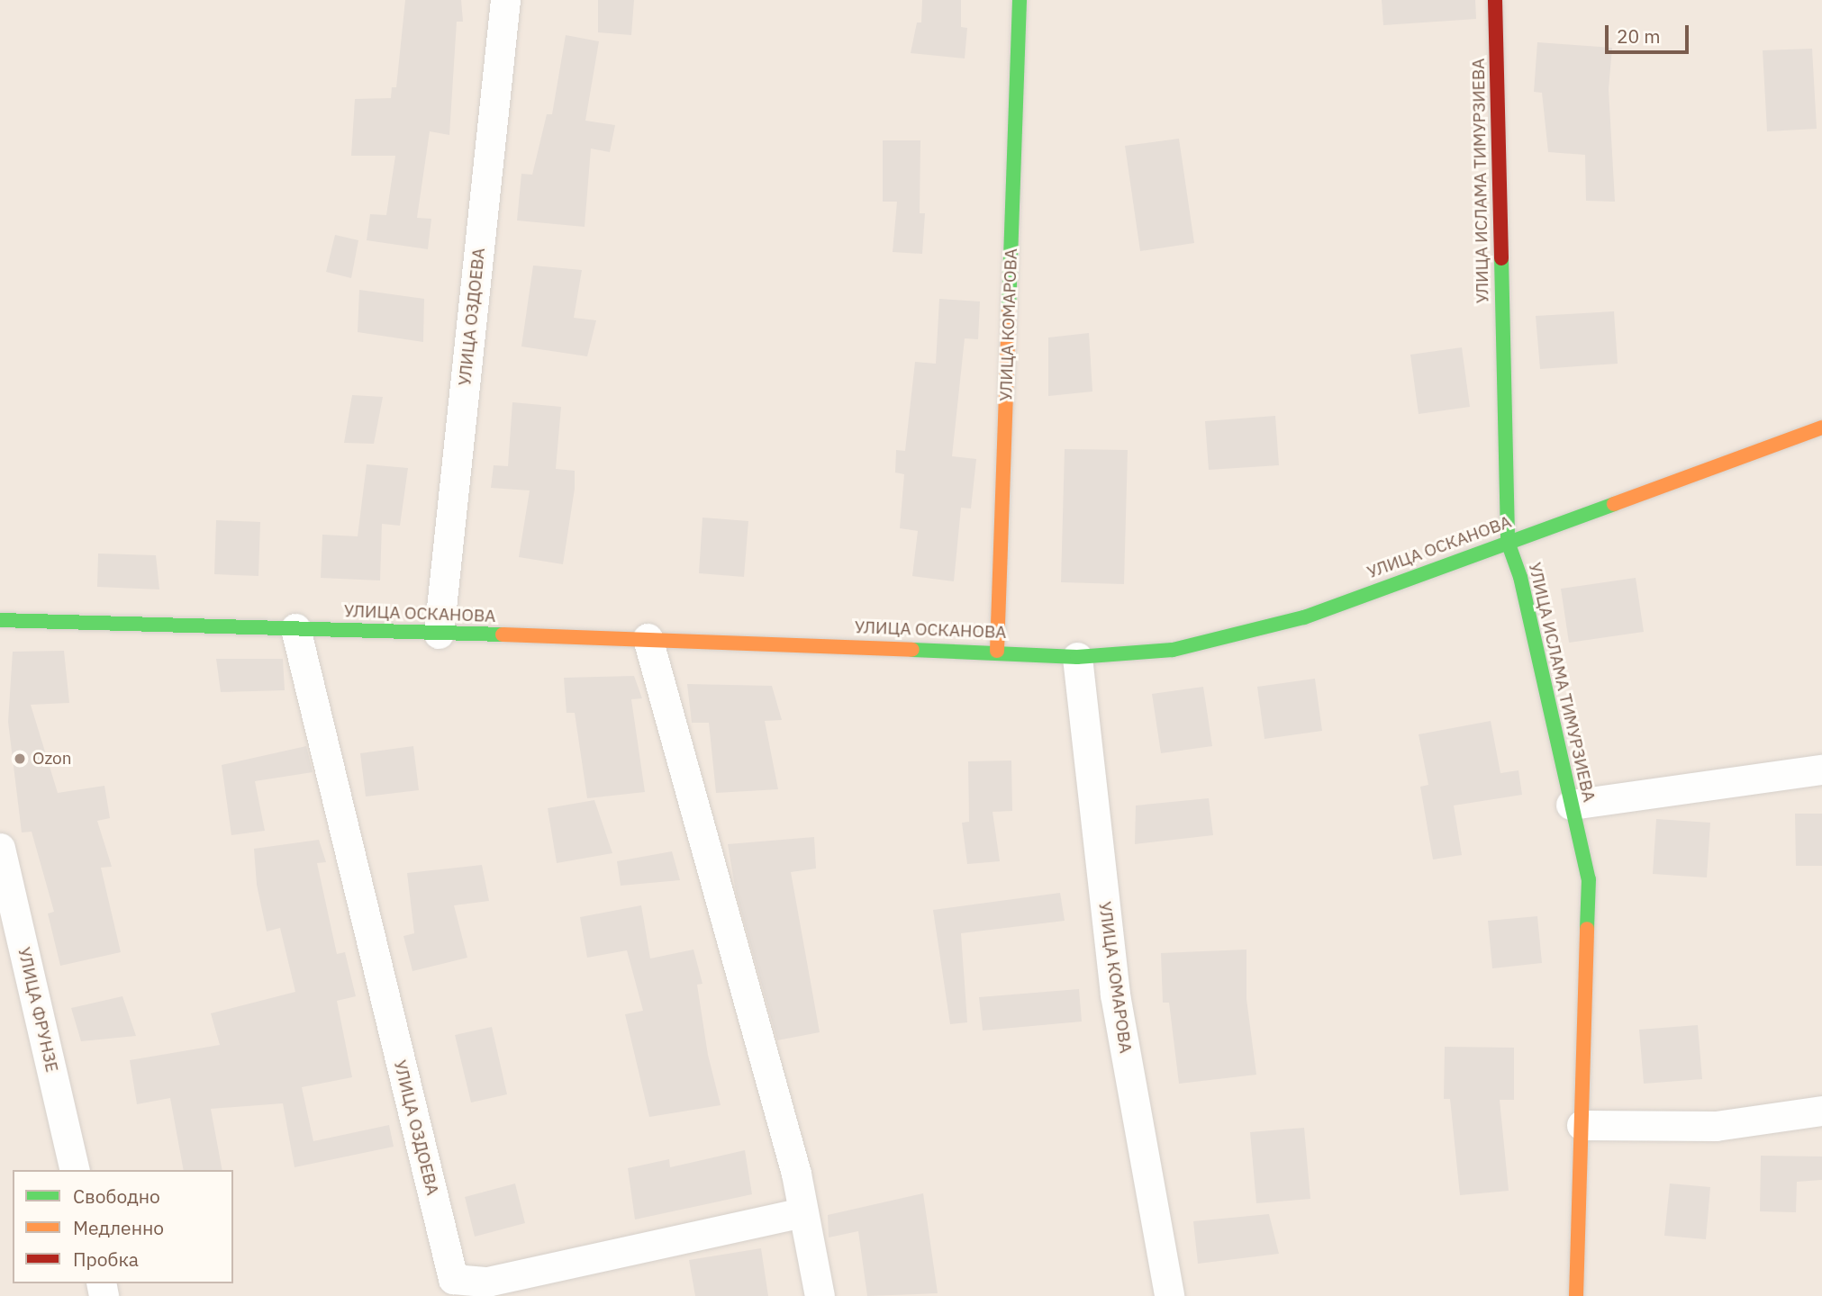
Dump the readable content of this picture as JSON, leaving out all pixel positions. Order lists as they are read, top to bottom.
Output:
{
  "streets": {
    "main road": ["УЛИЦА ИСЛАМА ТИМУРЗИЕВА", "УЛИЦА КОМАРОВА", "УЛИЦА ОСКАНОВА"],
    "street": ["УЛИЦА ОЗДОЕВА", "УЛИЦА ФРУНЗЕ"]
  },
  "crossings": [
    ["УЛИЦА ИСЛАМА ТИМУРЗИЕВА", "УЛИЦА ОСКАНОВА"],
    ["УЛИЦА ОЗДОЕВА", "УЛИЦА ОСКАНОВА"],
    ["УЛИЦА КОМАРОВА", "УЛИЦА ОСКАНОВА"]
  ],
  "places": ["Ozon"],
  "legend": ["Свободно", "Медленно", "Пробка"],
  "scale_bar": "20 m"
}
